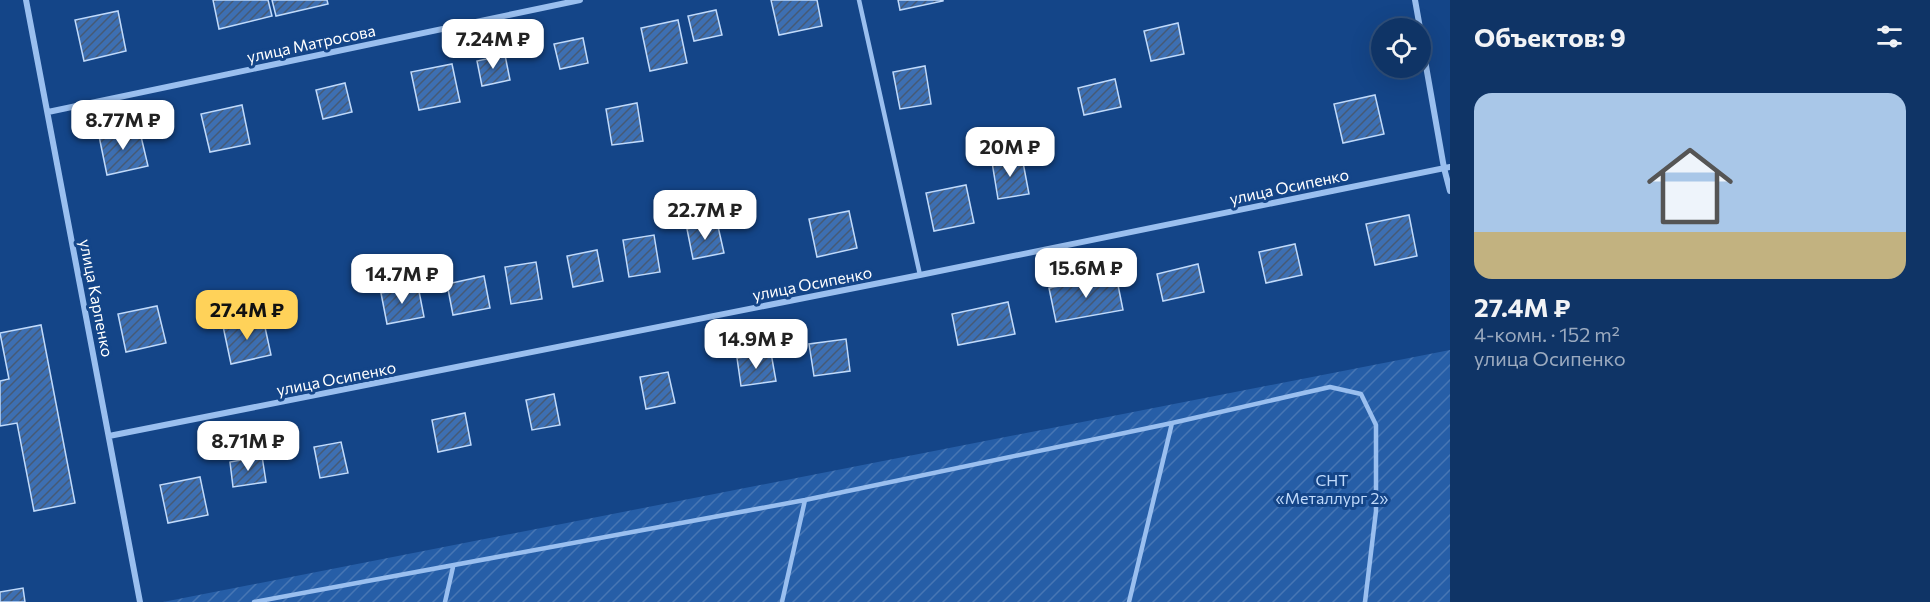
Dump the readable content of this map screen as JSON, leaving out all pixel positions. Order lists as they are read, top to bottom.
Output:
{
  "streets": {
    "street": ["улица Матросова", "улица Осипенко", "улица Карпенко"]
  },
  "crossings": [
    ["улица Матросова", "улица Карпенко"],
    ["улица Осипенко", "улица Карпенко"]
  ],
  "parks": ["СНТ «Металлург 2»"],
  "page": {
    "heading": "Объектов: 9",
    "price": [
      "7.24M ₽",
      "8.77M ₽",
      "20M ₽",
      "22.7M ₽",
      "15.6M ₽",
      "14.7M ₽",
      "27.4M ₽",
      "14.9M ₽",
      "8.71M ₽"
    ],
    "list": [
      {
        "name": "27.4M ₽",
        "note": "4-комн. · 152 m² · улица Осипенко"
      }
    ]
  }
}
